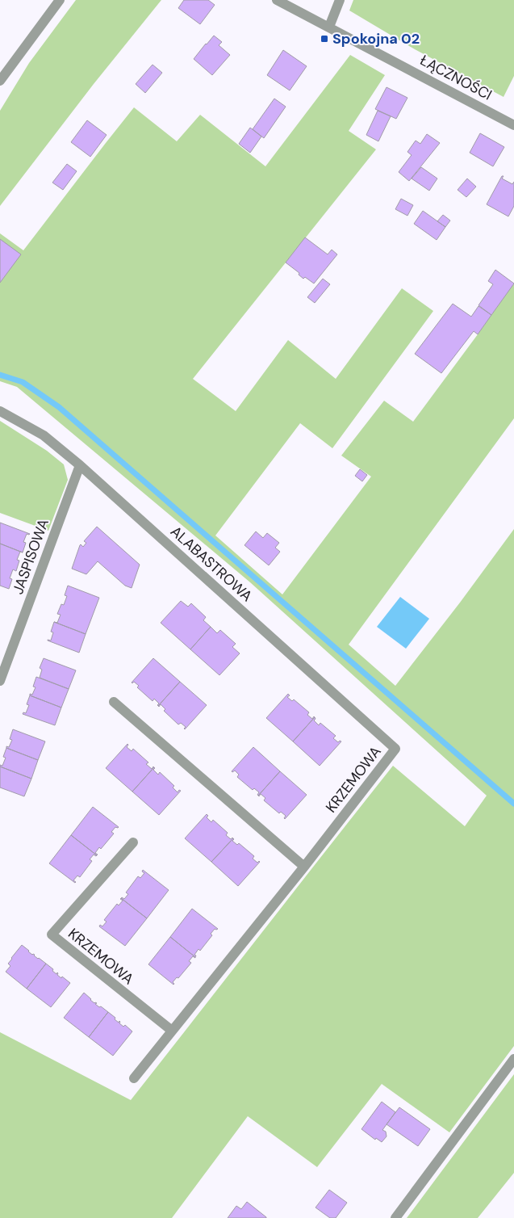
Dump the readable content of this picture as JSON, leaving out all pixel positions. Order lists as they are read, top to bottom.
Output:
{
  "streets": {
    "street": [
      "ŁĄCZNOŚCI",
      "JASPISOWA",
      "ALABASTROWA",
      "KRZEMOWA"
    ]
  },
  "crossings": [
    ["JASPISOWA", "ALABASTROWA"],
    ["ALABASTROWA", "KRZEMOWA"]
  ],
  "places": {
    "transit": ["Spokojna 02"]
  }
}
